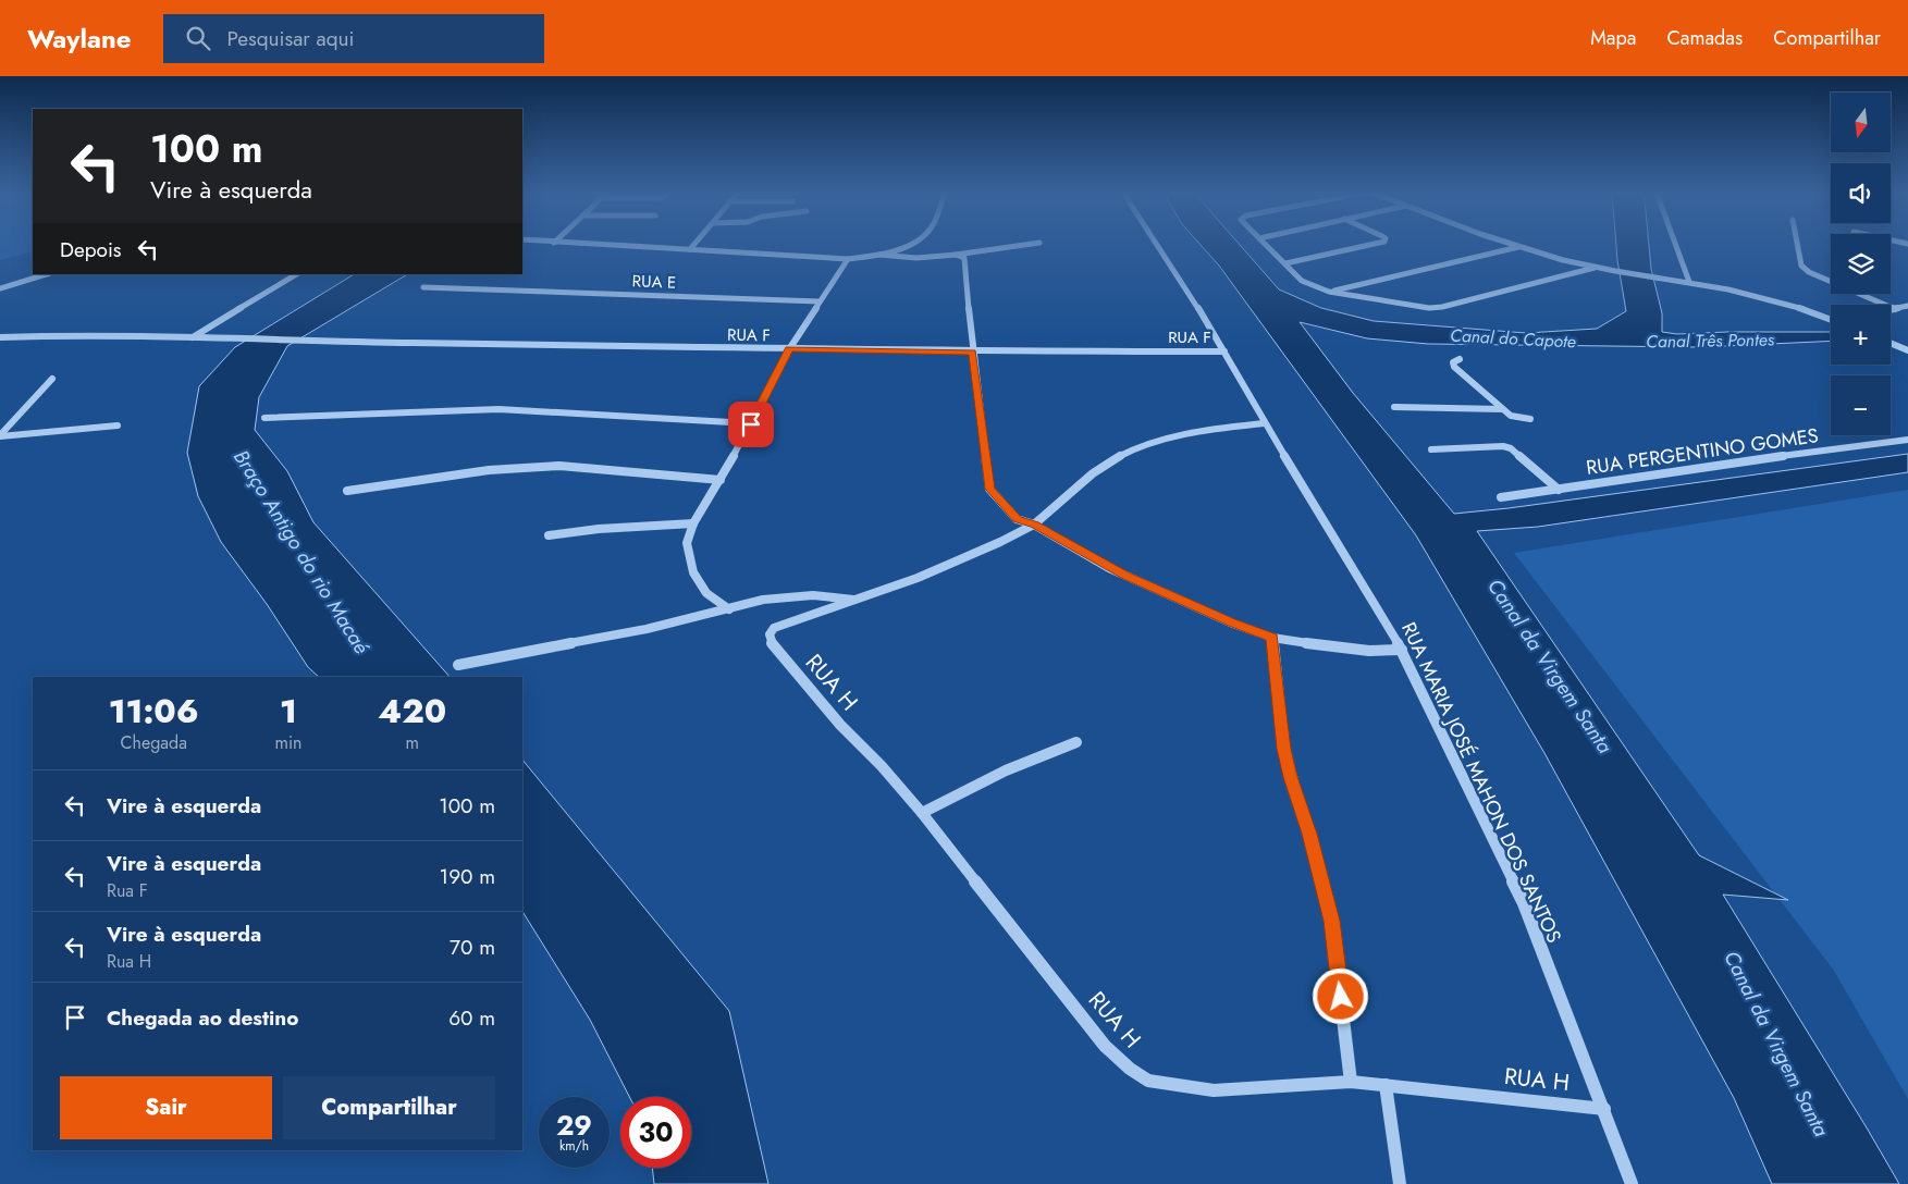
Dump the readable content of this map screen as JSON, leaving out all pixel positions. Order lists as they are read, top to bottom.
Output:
{
  "streets": {
    "street": [
      "RUA E",
      "RUA F",
      "RUA PERGENTINO GOMES",
      "RUA H",
      "RUA MARIA JOSÉ MAHON DOS SANTOS"
    ]
  },
  "crossings": [
    ["RUA F", "RUA MARIA JOSÉ MAHON DOS SANTOS"],
    ["RUA H", "RUA MARIA JOSÉ MAHON DOS SANTOS"]
  ],
  "water": [
    "Canal do Capote",
    "Canal Três Pontes",
    "Braço Antigo do rio Macaé",
    "Canal da Virgem Santa"
  ],
  "north": "bottom",
  "page": {
    "header": "Waylane",
    "search": "Pesquisar aqui",
    "nav": ["Mapa", "Camadas", "Compartilhar"],
    "map_buttons": ["+", "−"],
    "turn": ["100 m", "Vire à esquerda"],
    "then": "Depois",
    "eta": [
      "11:06",
      "Chegada",
      "1",
      "min",
      "420",
      "m"
    ],
    "list": [
      {
        "name": "Vire à esquerda",
        "value": "100 m"
      },
      {
        "name": "Vire à esquerda",
        "note": "Rua F",
        "value": "190 m"
      },
      {
        "name": "Vire à esquerda",
        "note": "Rua H",
        "value": "70 m"
      },
      {
        "name": "Chegada ao destino",
        "value": "60 m"
      }
    ],
    "buttons": ["Sair", "Compartilhar"],
    "speed": "29 km/h",
    "limit": "30"
  }
}
